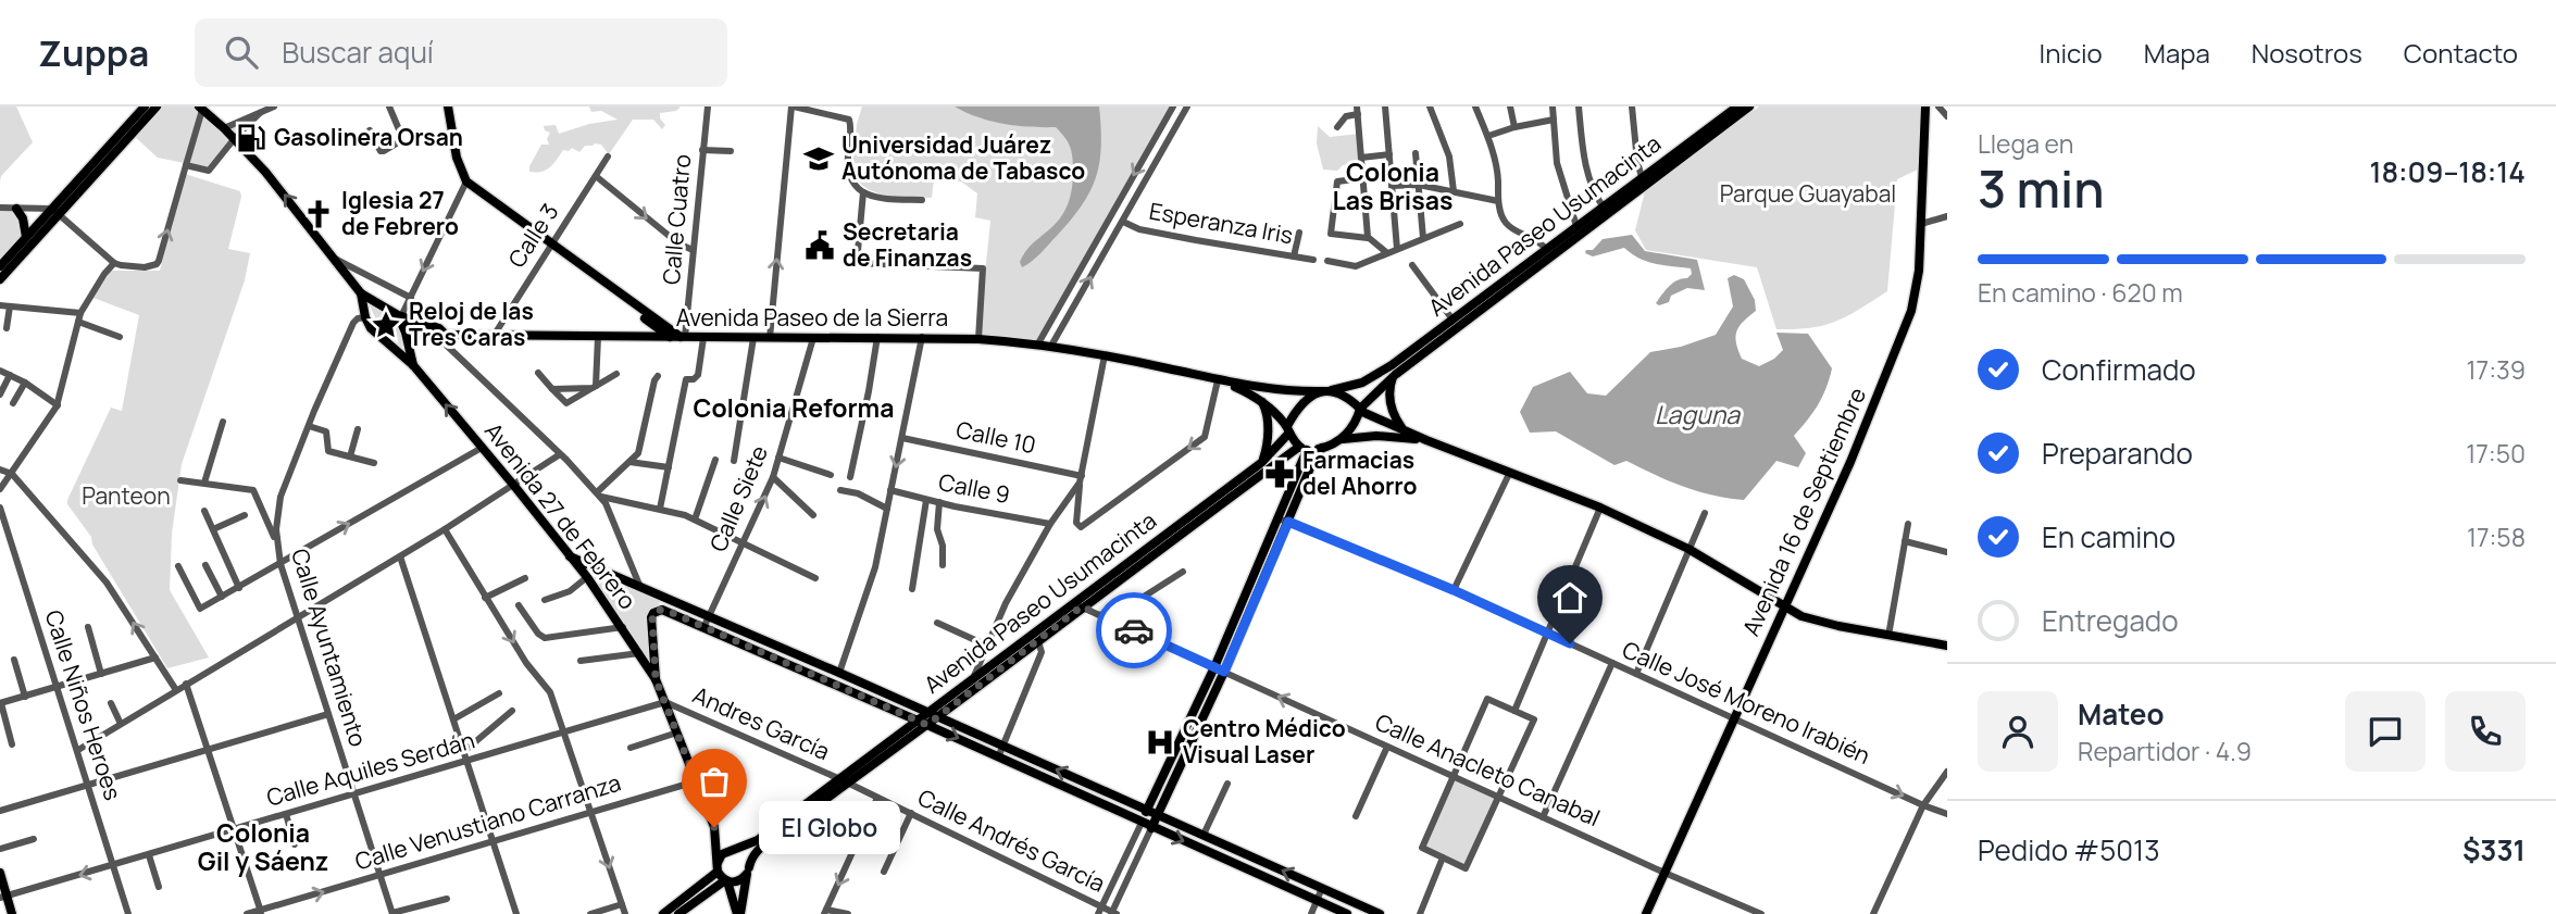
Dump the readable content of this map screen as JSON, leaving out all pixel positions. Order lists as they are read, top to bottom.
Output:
{
  "streets": {
    "main road": [
      "Avenida Paseo Usumacinta",
      "Avenida Paseo de la Sierra",
      "Avenida 16 de Septiembre",
      "Avenida 27 de Febrero"
    ],
    "street": [
      "Calle Cuatro",
      "Esperanza Iris",
      "Calle 3",
      "Calle 10",
      "Calle 9",
      "Calle Siete",
      "Calle Ayuntamiento",
      "Calle José Moreno Irabién",
      "Calle Niños Heroes",
      "Andres García",
      "Calle Aquiles Serdán",
      "Calle Anacleto Canabal",
      "Calle Venustiano Carranza",
      "Calle Andrés García"
    ]
  },
  "crossings": [
    ["Calle Cuatro", "Avenida Paseo de la Sierra"],
    ["Avenida Paseo Usumacinta", "Avenida Paseo de la Sierra"],
    ["Avenida Paseo Usumacinta", "Avenida 27 de Febrero"],
    ["Avenida Paseo Usumacinta", "Andres García"],
    ["Avenida Paseo Usumacinta", "Calle Anacleto Canabal"],
    ["Avenida Paseo Usumacinta", "Calle Andrés García"],
    ["Calle 3", "Avenida Paseo de la Sierra"],
    ["Avenida Paseo de la Sierra", "Calle Siete"],
    ["Avenida Paseo de la Sierra", "Avenida 27 de Febrero"],
    ["Avenida 16 de Septiembre", "Calle José Moreno Irabién"],
    ["Avenida 16 de Septiembre", "Calle Anacleto Canabal"],
    ["Avenida 27 de Febrero", "Calle Ayuntamiento"],
    ["Avenida 27 de Febrero", "Andres García"],
    ["Avenida 27 de Febrero", "Calle Aquiles Serdán"],
    ["Avenida 27 de Febrero", "Calle Venustiano Carranza"],
    ["Calle Ayuntamiento", "Calle Aquiles Serdán"],
    ["Calle Ayuntamiento", "Calle Venustiano Carranza"],
    ["Calle Niños Heroes", "Calle Aquiles Serdán"],
    ["Andres García", "Calle Aquiles Serdán"],
    ["Andres García", "Calle Andrés García"]
  ],
  "districts": ["Colonia Las Brisas", "Colonia Reforma", "Colonia Gil y Sáenz"],
  "water": ["Laguna"],
  "parks": ["Parque Guayabal", "Panteon"],
  "places": {
    "fuel station": ["Gasolinera Orsan"],
    "school or university": ["Universidad Juárez Autónoma de Tabasco"],
    "church": ["Iglesia 27 de Febrero"],
    "public building": ["Secretaria de Finanzas"],
    "place": ["Reloj de las Tres Caras"],
    "pharmacy": ["Farmacias del Ahorro"],
    "hospital": ["Centro Médico Visual Laser"],
    "other": ["El Globo"]
  },
  "page": {
    "header": "Zuppa",
    "search": "Buscar aquí",
    "nav": [
      "Inicio",
      "Mapa",
      "Nosotros",
      "Contacto"
    ],
    "heading": ["3 min", "Llega en", "18:09–18:14"],
    "panel": [
      "Mateo",
      "Repartidor · 4.9",
      "Pedido #5013",
      "$331"
    ],
    "bar": "En camino · 620 m",
    "list": [
      ["Confirmado", "17:39"],
      ["Preparando", "17:50"],
      ["En camino", "17:58"],
      "Entregado"
    ],
    "bubble": "El Globo"
  }
}
